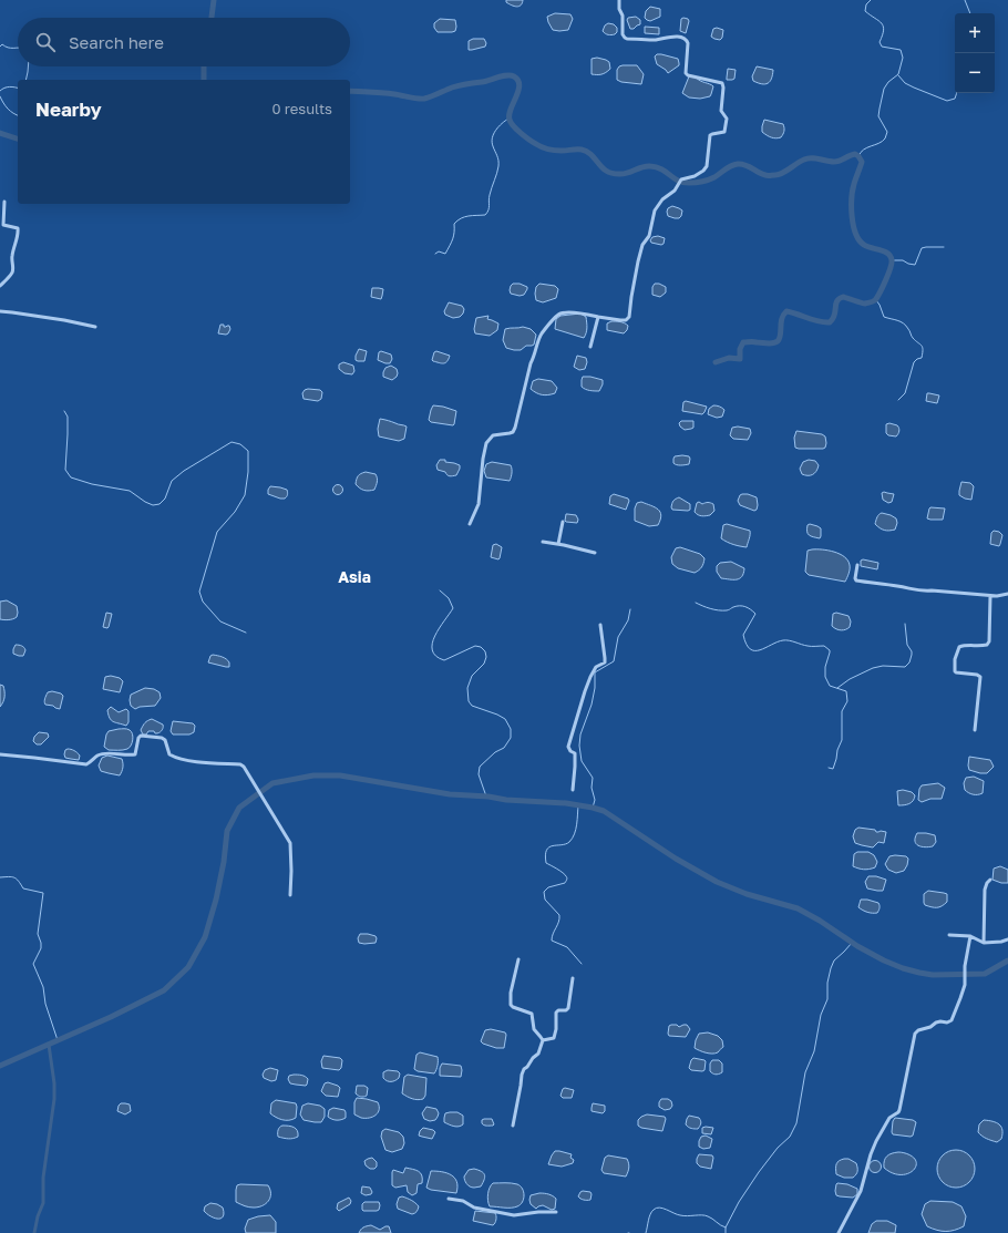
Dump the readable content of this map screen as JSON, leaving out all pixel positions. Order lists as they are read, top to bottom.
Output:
{
  "districts": ["Asia"],
  "page": {
    "map_buttons": ["+", "−"],
    "search": "Search here",
    "heading": ["Nearby", "0 results"]
  }
}
